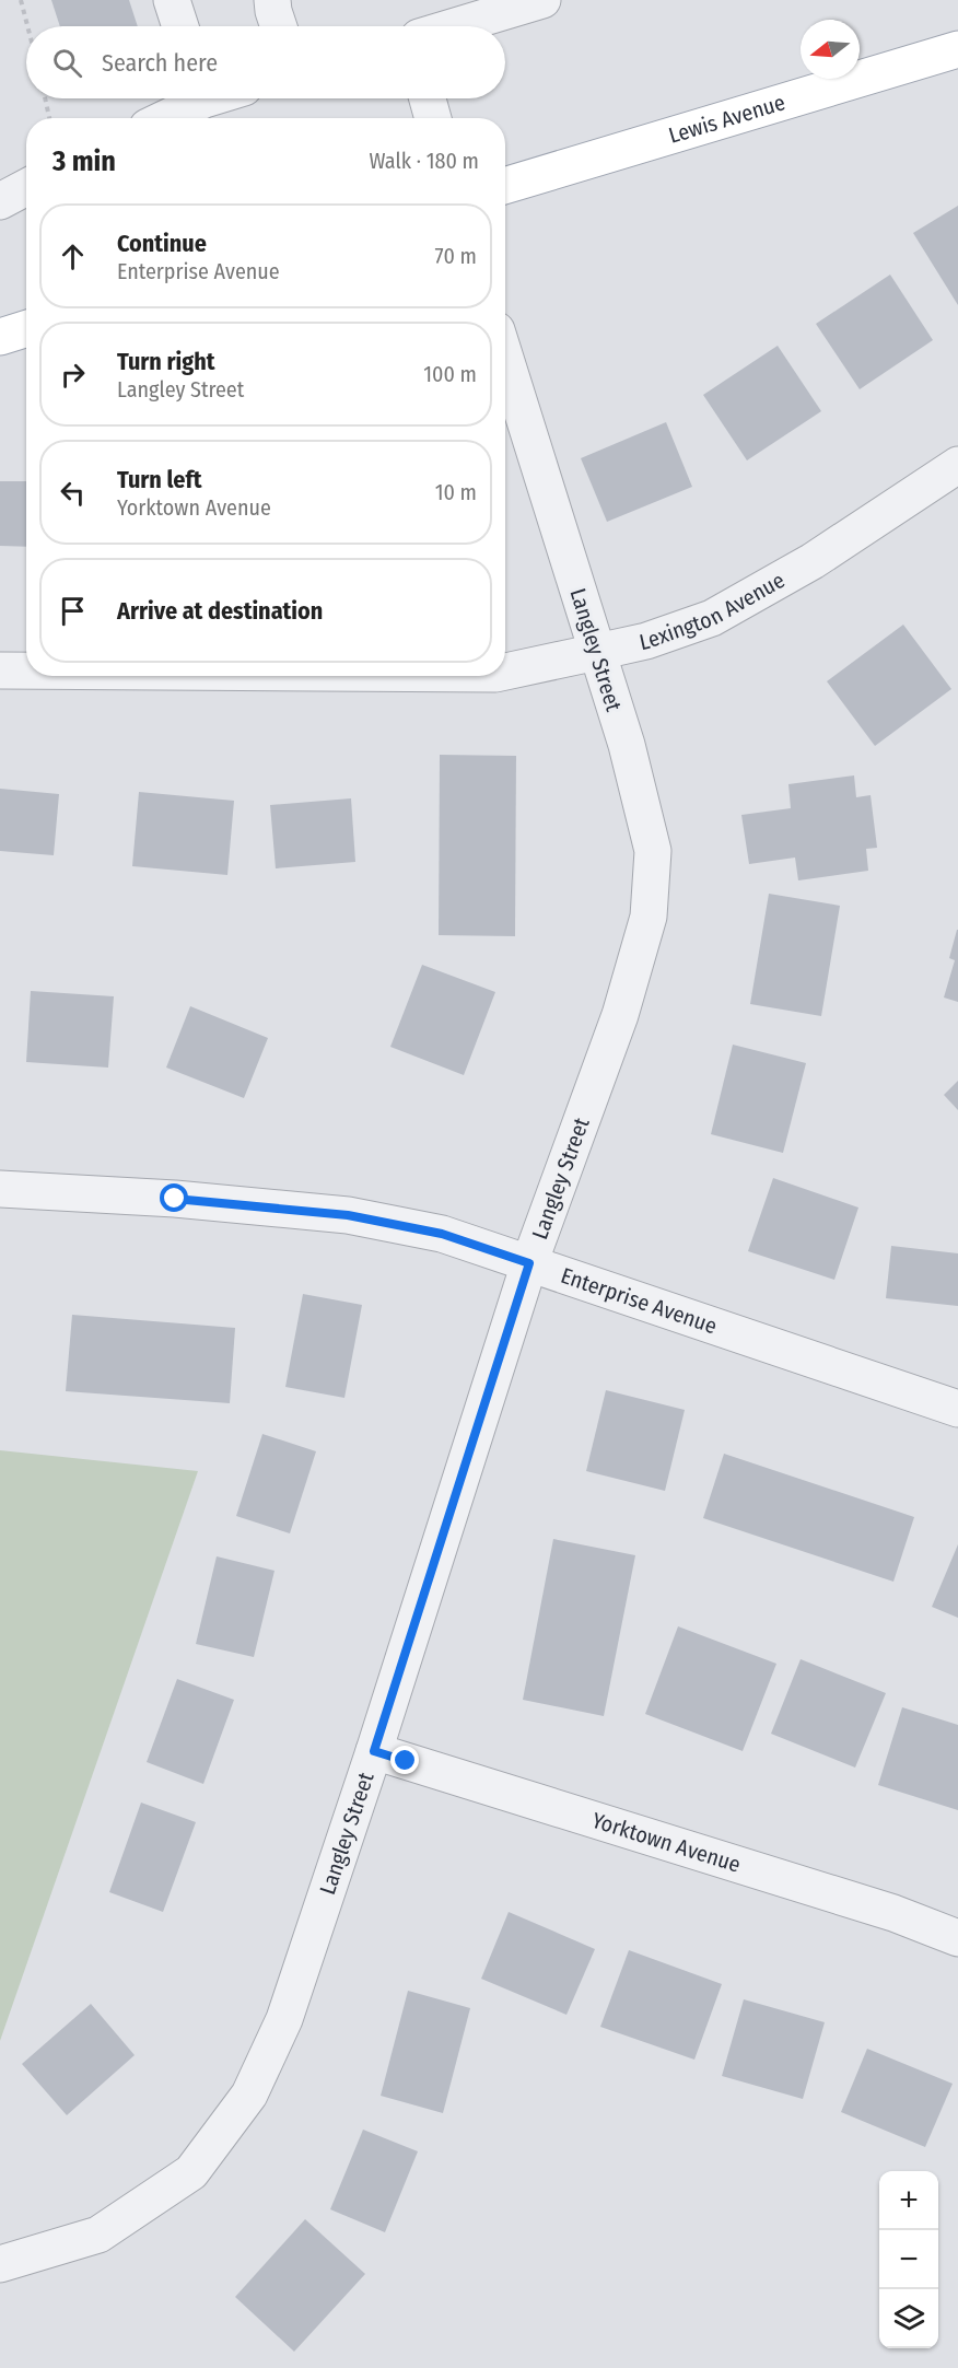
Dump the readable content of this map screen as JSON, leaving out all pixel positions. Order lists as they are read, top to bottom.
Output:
{
  "streets": {
    "main road": ["Lewis Avenue"],
    "street": [
      "Lexington Avenue",
      "Langley Street",
      "Enterprise Avenue",
      "Yorktown Avenue"
    ]
  },
  "crossings": [
    ["Lexington Avenue", "Langley Street"],
    ["Langley Street", "Enterprise Avenue"],
    ["Langley Street", "Yorktown Avenue"]
  ],
  "north": "left",
  "page": {
    "search": "Search here",
    "heading": ["3 min", "Walk · 180 m"],
    "list": [
      ["Continue", "Enterprise Avenue", "70 m"],
      ["Turn right", "Langley Street", "100 m"],
      ["Turn left", "Yorktown Avenue", "10 m"],
      "Arrive at destination"
    ],
    "map_buttons": ["+", "−"]
  }
}
